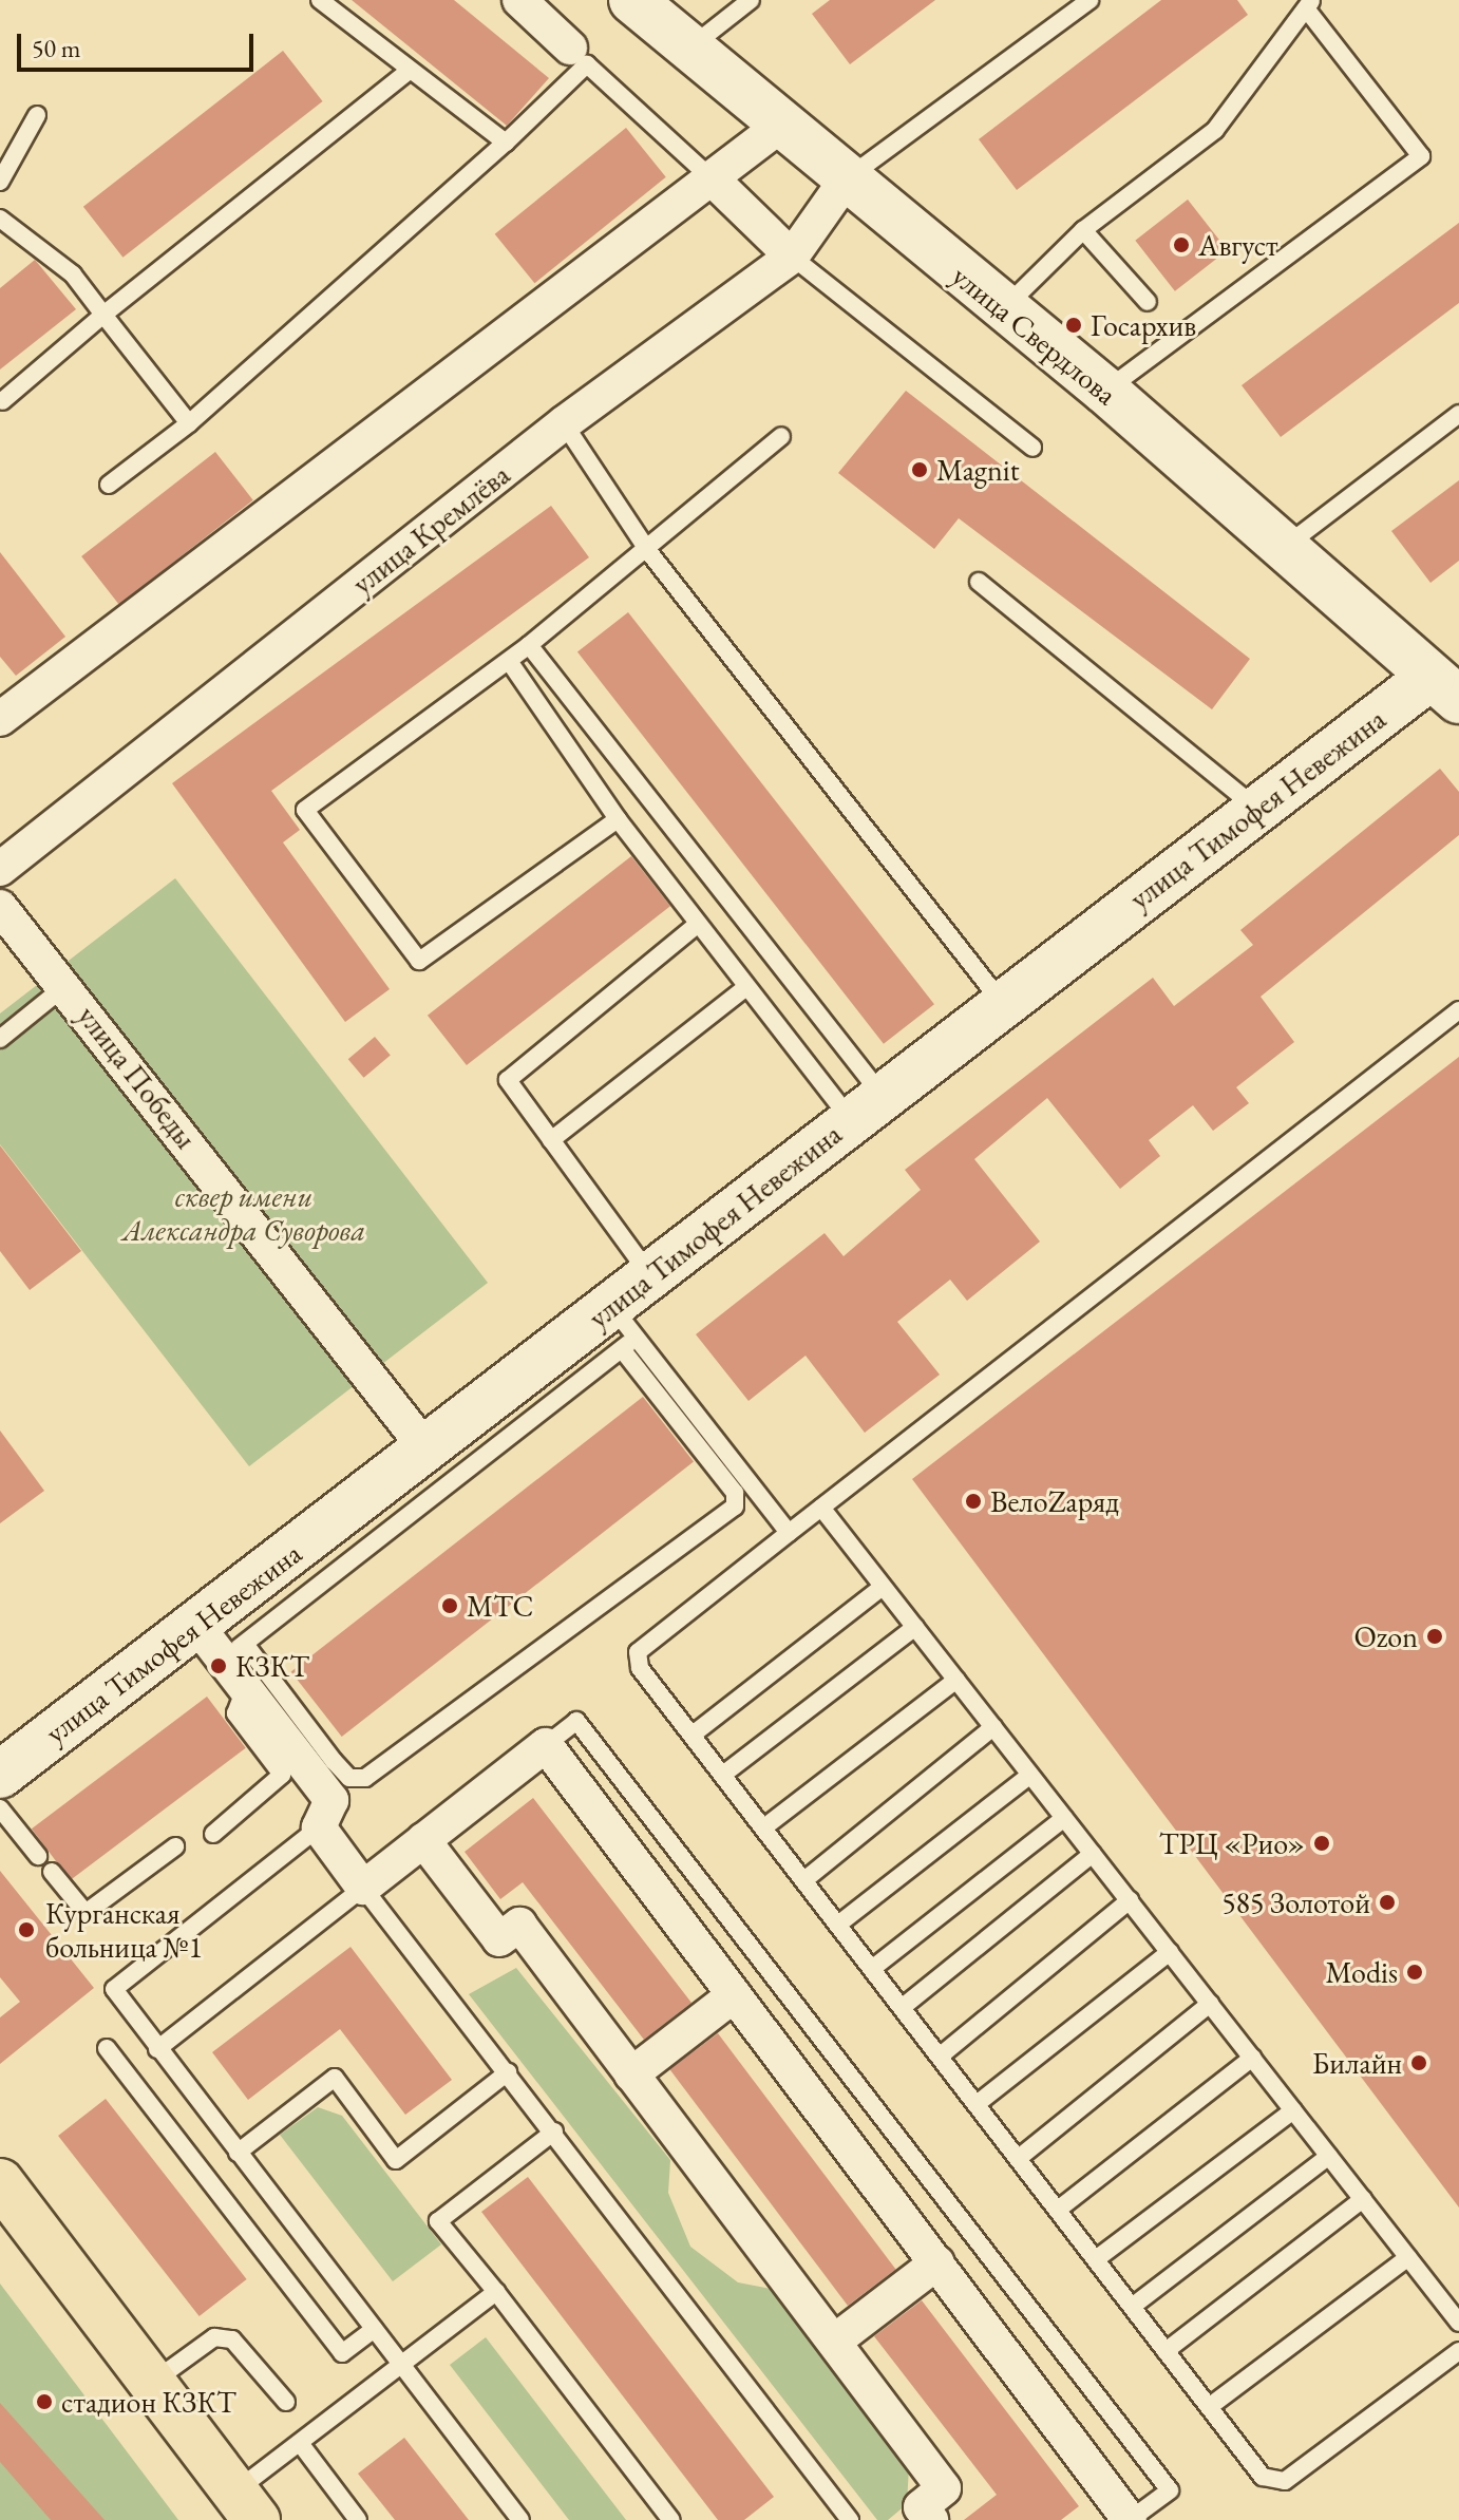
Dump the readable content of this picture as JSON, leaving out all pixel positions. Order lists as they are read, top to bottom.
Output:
{
  "streets": {
    "street": [
      "улица Свердлова",
      "улица Кремлёва",
      "улица Тимофея Невежина",
      "улица Победы"
    ]
  },
  "crossings": [
    ["улица Свердлова", "улица Кремлёва"],
    ["улица Свердлова", "улица Тимофея Невежина"],
    ["улица Тимофея Невежина", "улица Победы"]
  ],
  "parks": ["сквер имени Александра Суворова"],
  "places": [
    "Август",
    "Госархив",
    "Magnit",
    "ВелоZаряд",
    "МТС",
    "Ozon",
    "КЗКТ",
    "ТРЦ «Рио»",
    "585 Золотой",
    "Курганская больница №1",
    "Modis",
    "Билайн",
    "стадион КЗКТ"
  ],
  "scale_bar": "50 m"
}
